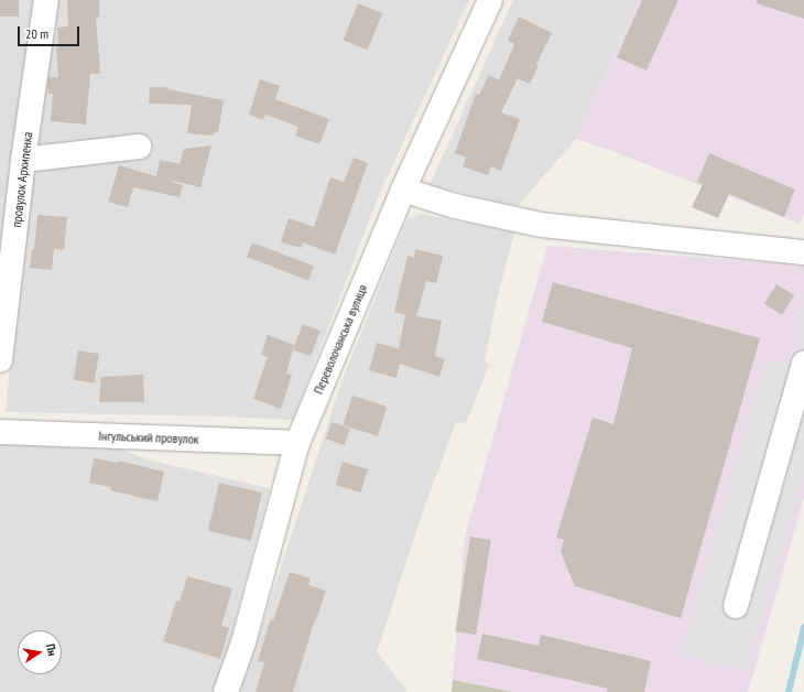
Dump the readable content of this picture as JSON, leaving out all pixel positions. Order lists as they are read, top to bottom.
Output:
{
  "streets": {
    "street": ["провулок Архипенка", "Переволочанська вулиця", "Інгульський провулок"]
  },
  "crossings": [
    ["Переволочанська вулиця", "Інгульський провулок"]
  ],
  "scale_bar": "20 m",
  "north": "right"
}
